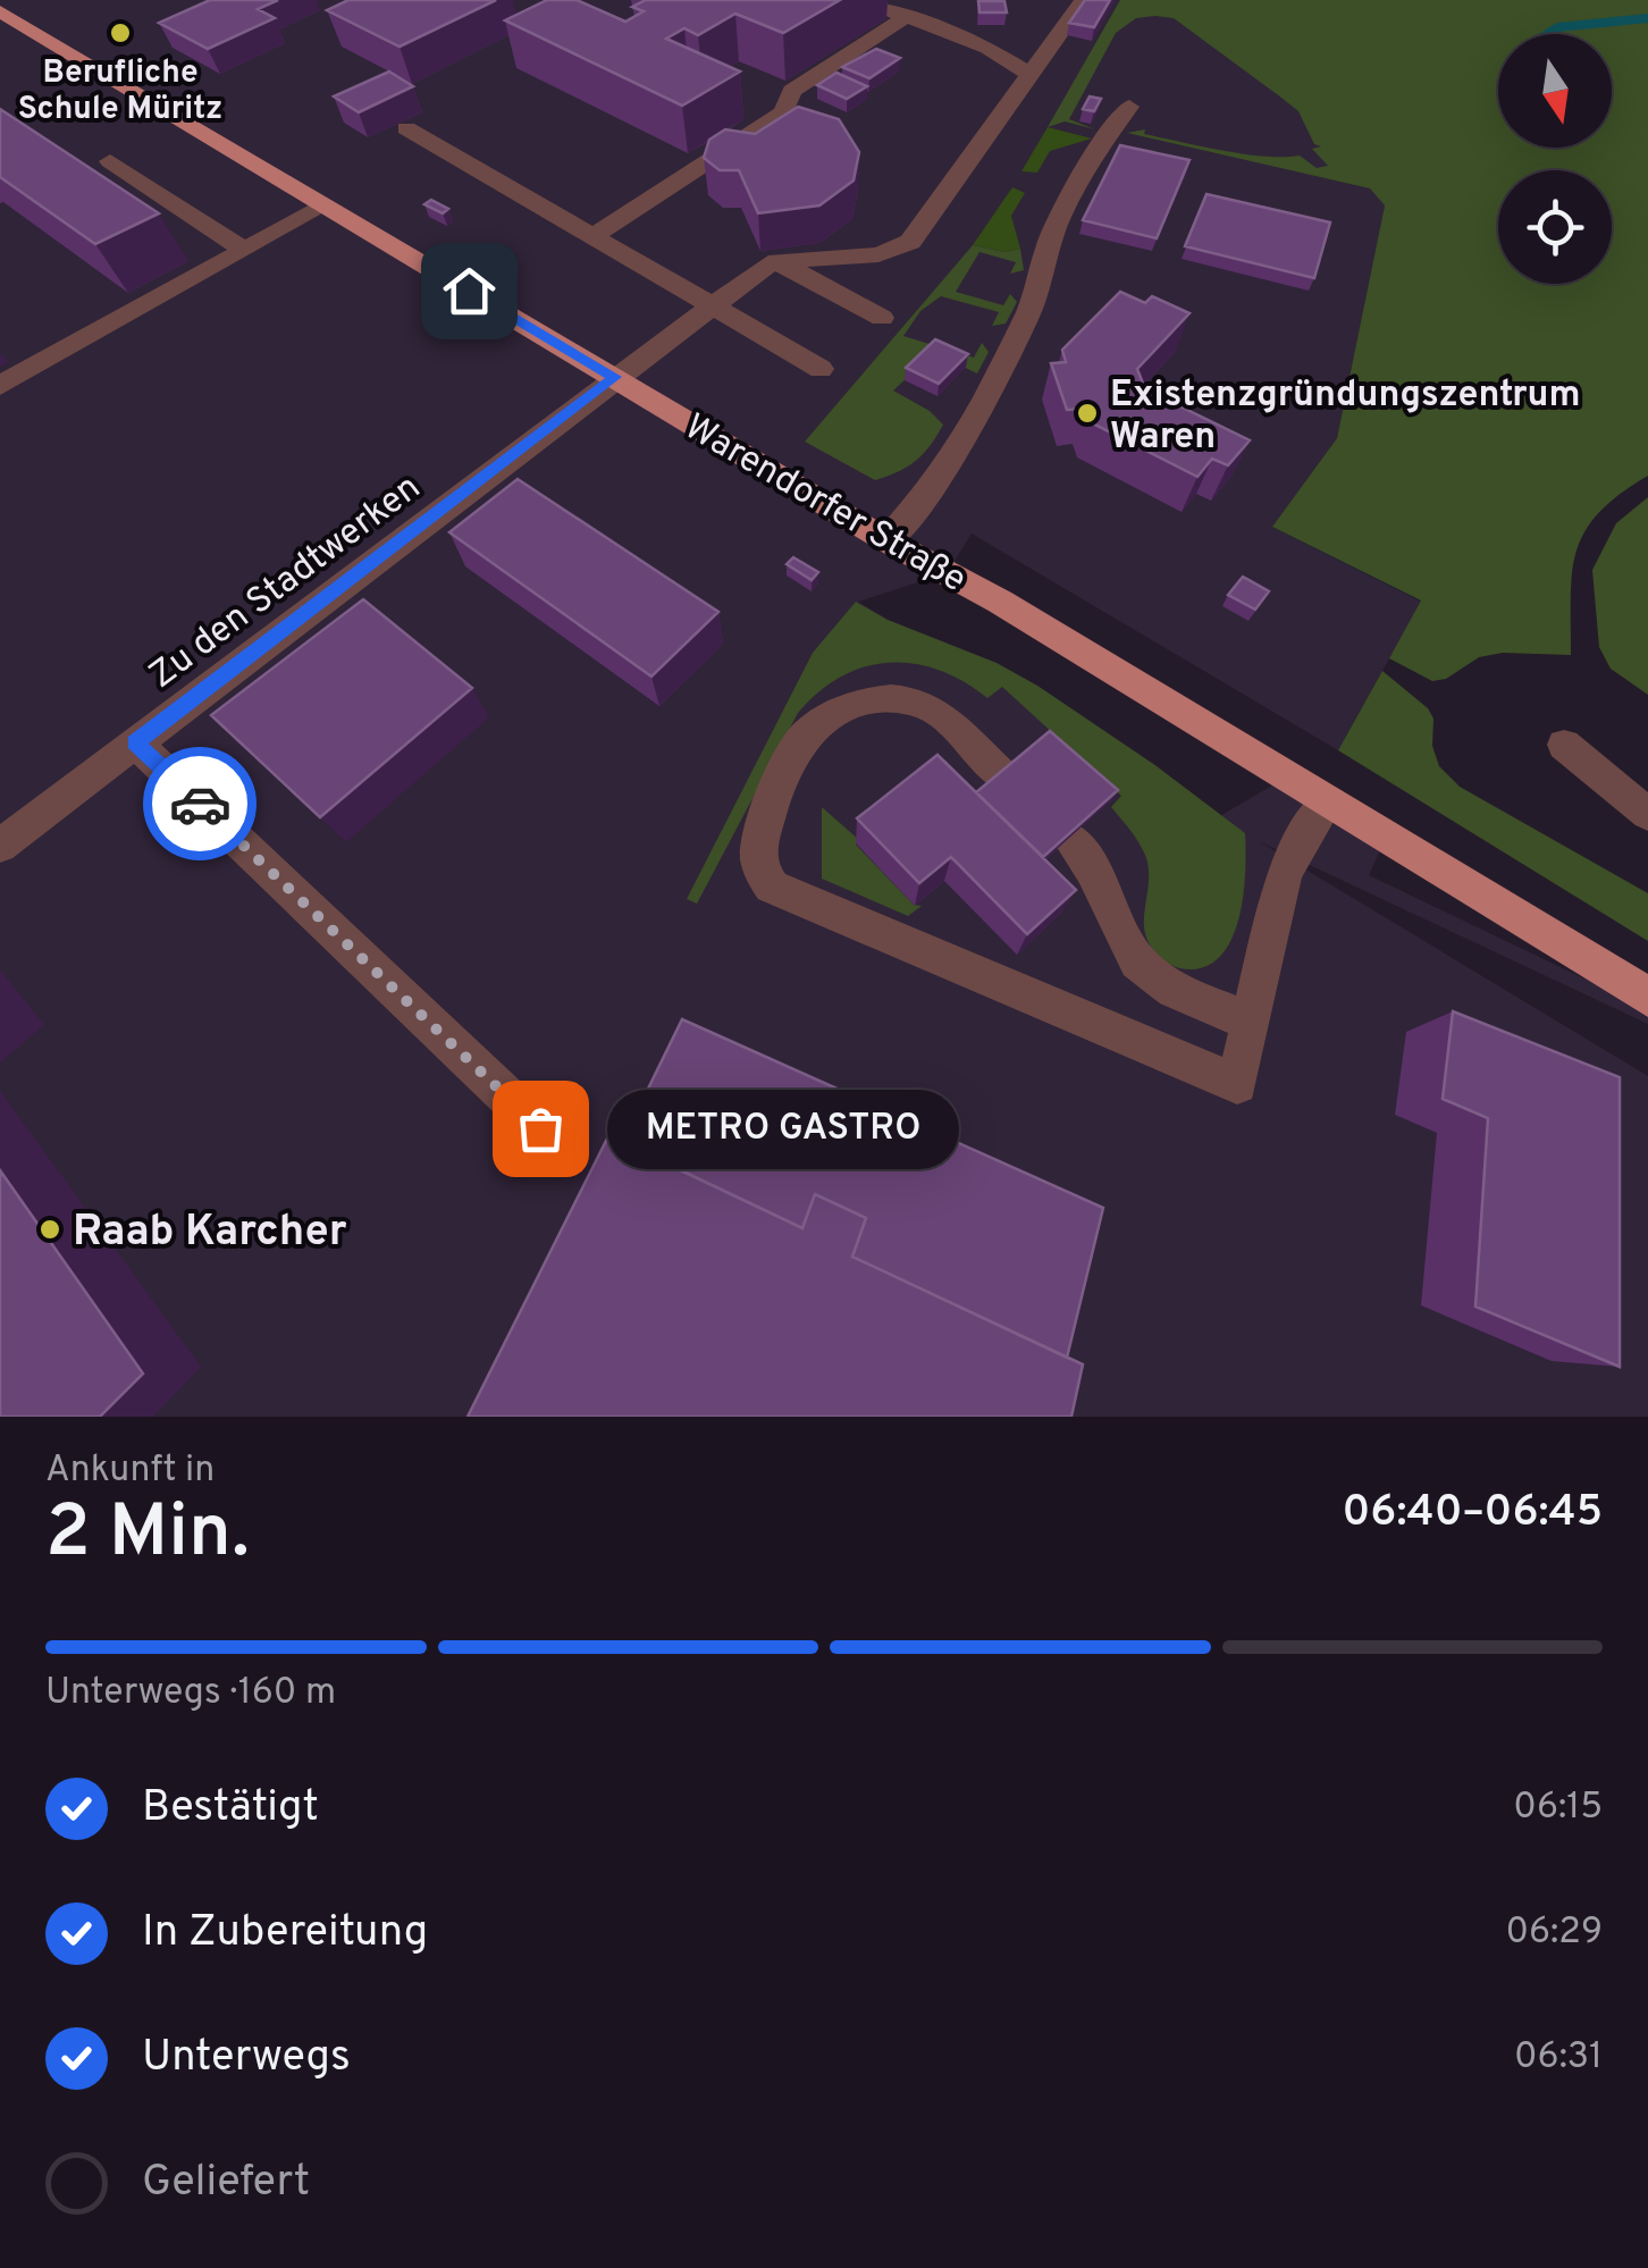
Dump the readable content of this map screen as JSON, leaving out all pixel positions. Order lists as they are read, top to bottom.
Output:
{
  "streets": {
    "main road": ["Warendorfer Straße"],
    "street": ["Zu den Stadtwerken"]
  },
  "crossings": [
    ["Warendorfer Straße", "Zu den Stadtwerken"]
  ],
  "places": [
    "Berufliche Schule Müritz",
    "Existenzgründungszentrum Waren",
    "METRO GASTRO",
    "Raab Karcher"
  ],
  "north": "bottom",
  "page": {
    "bubble": "METRO GASTRO",
    "heading": ["2 Min.", "Ankunft in", "06:40–06:45"],
    "bar": "Unterwegs · 160 m",
    "list": [
      ["Bestätigt", "06:15"],
      ["In Zubereitung", "06:29"],
      ["Unterwegs", "06:31"],
      "Geliefert"
    ]
  }
}
